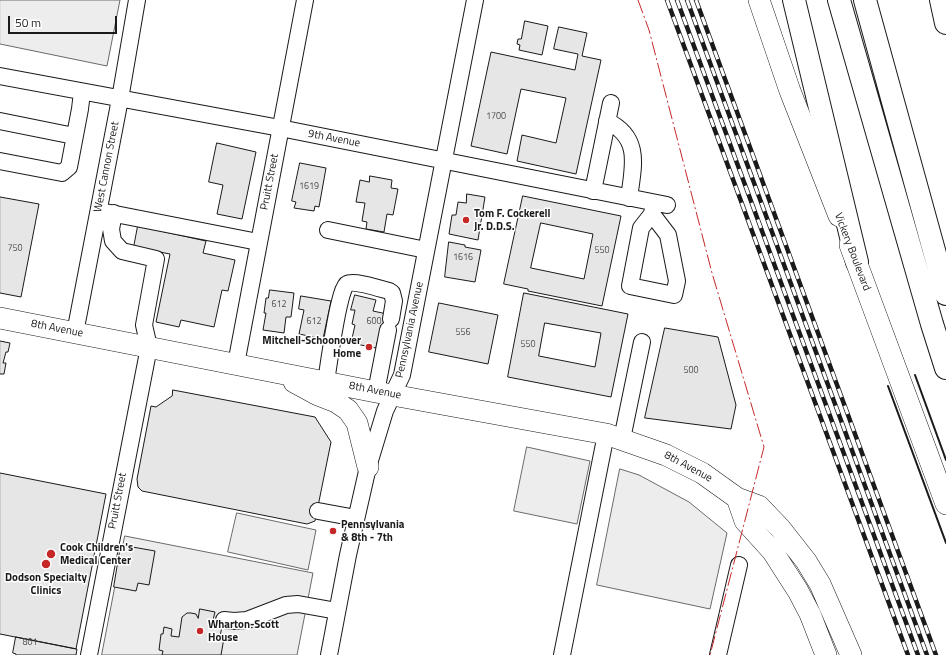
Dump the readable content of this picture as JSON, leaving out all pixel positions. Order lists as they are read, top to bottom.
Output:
{
  "streets": {
    "main road": ["Vickery Boulevard", "8th Avenue"],
    "street": [
      "9th Avenue",
      "West Cannon Street",
      "Pruitt Street",
      "Pennsylvania Avenue"
    ]
  },
  "crossings": [
    ["9th Avenue", "West Cannon Street"],
    ["9th Avenue", "Pruitt Street"],
    ["9th Avenue", "Pennsylvania Avenue"],
    ["West Cannon Street", "8th Avenue"],
    ["Pruitt Street", "8th Avenue"],
    ["8th Avenue", "Pennsylvania Avenue"]
  ],
  "places": [
    "Tom F. Cockerell Jr. D.D.S.",
    "Mitchell-Schoonover Home",
    "Pennsylvania & 8th - 7th",
    "Cook Children's Medical Center",
    "Dodson Specialty Clinics",
    "Wharton-Scott House"
  ],
  "house_numbers": [
    "1700",
    "1619",
    "750",
    "550",
    "1616",
    "612",
    "612",
    "600",
    "556",
    "550",
    "500",
    "801"
  ],
  "scale_bar": "50 m"
}
